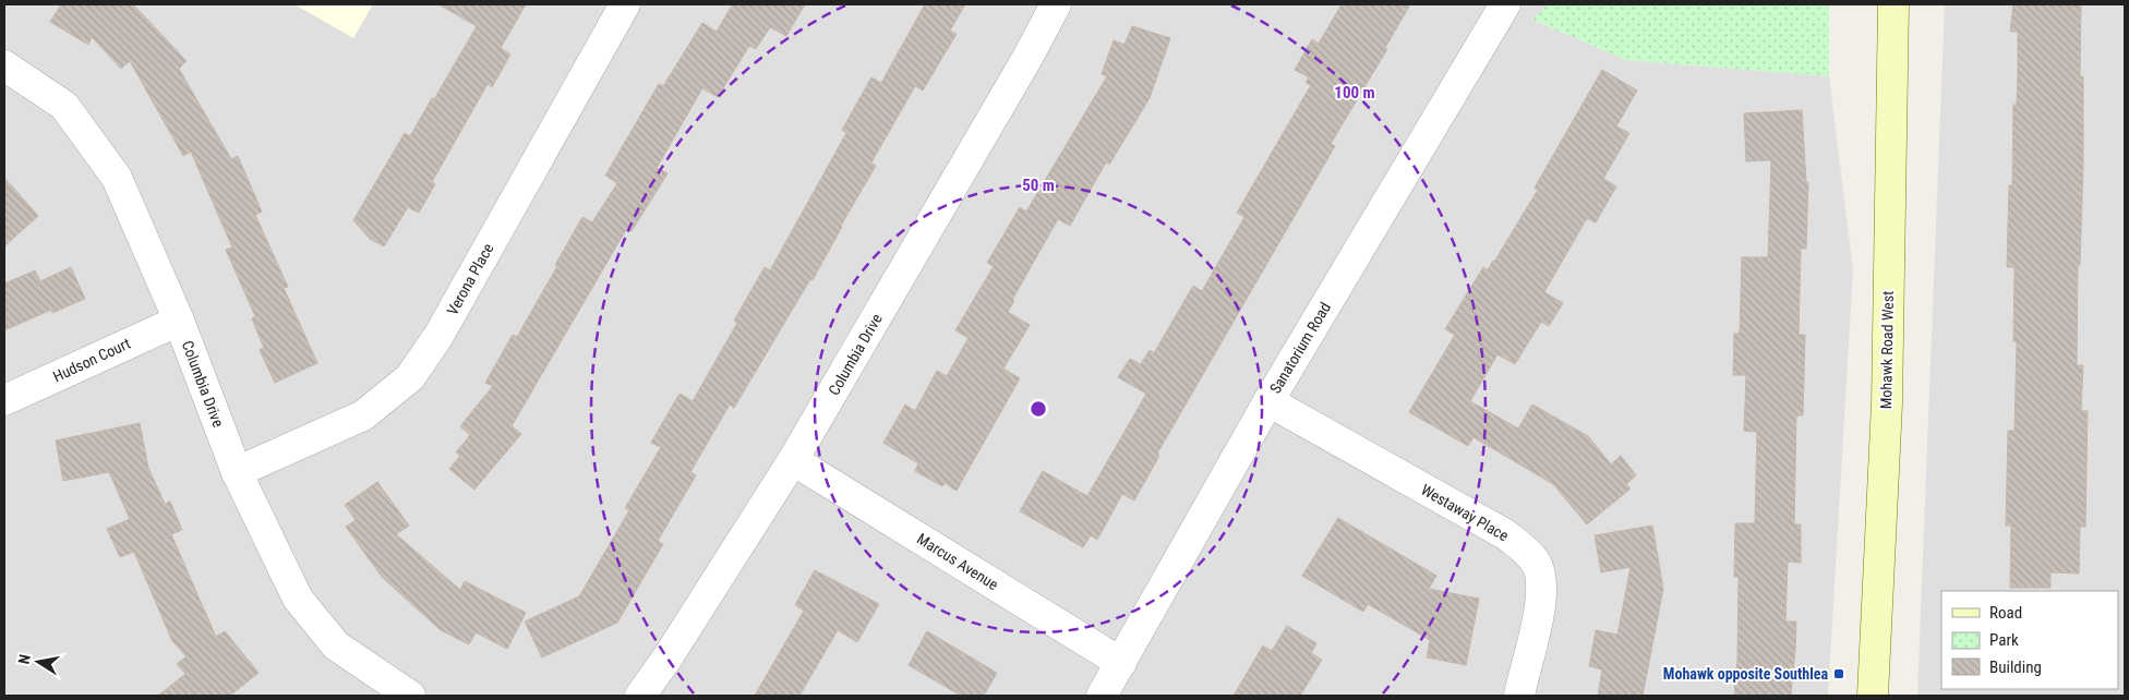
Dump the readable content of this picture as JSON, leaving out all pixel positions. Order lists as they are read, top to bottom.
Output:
{
  "streets": {
    "main road": ["Mohawk Road West"],
    "street": [
      "Verona Place",
      "Sanatorium Road",
      "Columbia Drive",
      "Hudson Court",
      "Westaway Place",
      "Marcus Avenue"
    ]
  },
  "crossings": [
    ["Verona Place", "Columbia Drive"],
    ["Sanatorium Road", "Westaway Place"],
    ["Sanatorium Road", "Marcus Avenue"],
    ["Columbia Drive", "Hudson Court"],
    ["Columbia Drive", "Marcus Avenue"]
  ],
  "places": {
    "transit": ["Mohawk opposite Southlea"]
  },
  "legend": ["Road", "Park", "Building"],
  "north": "left",
  "rings": ["100 m", "50 m"]
}
